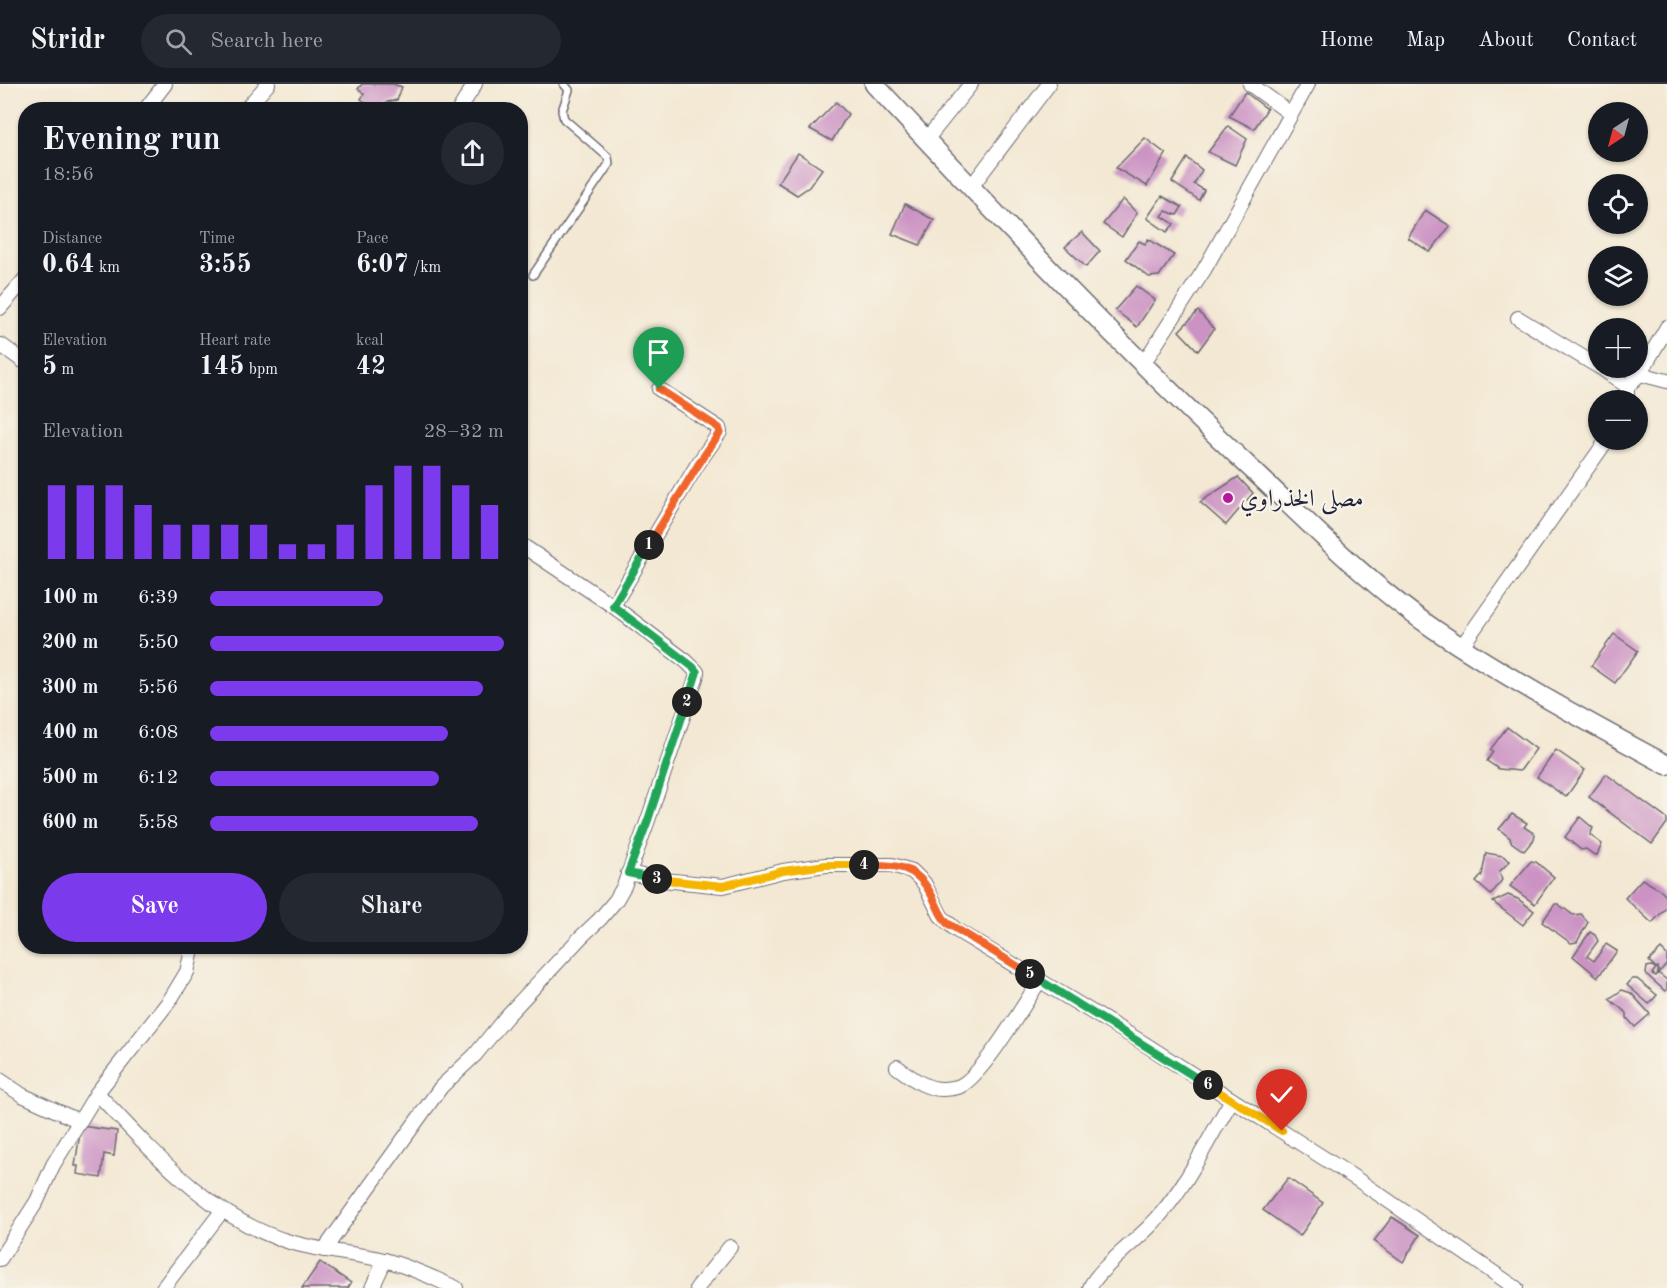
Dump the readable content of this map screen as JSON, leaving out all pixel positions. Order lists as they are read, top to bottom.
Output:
{
  "places": ["مصلى الخذراوي"],
  "north": "bottom left",
  "page": {
    "header": "Stridr",
    "search": "Search here",
    "nav": [
      "Home",
      "Map",
      "About",
      "Contact"
    ],
    "map_buttons": ["+", "−"],
    "heading": ["Evening run", "18:56"],
    "stats": [
      ["Distance", "0.64 km"],
      ["Time", "3:55"],
      ["Pace", "6:07 /km"],
      ["Elevation", "5 m"],
      ["Heart rate", "145 bpm"],
      ["kcal", "42"]
    ],
    "chart": ["Elevation", "28–32 m"],
    "pins": [
      "1",
      "2",
      "4",
      "3",
      "5",
      "6"
    ],
    "list": [
      {
        "name": "100 m",
        "note": "6:39"
      },
      {
        "name": "200 m",
        "note": "5:50"
      },
      {
        "name": "300 m",
        "note": "5:56"
      },
      {
        "name": "400 m",
        "note": "6:08"
      },
      {
        "name": "500 m",
        "note": "6:12"
      },
      {
        "name": "600 m",
        "note": "5:58"
      }
    ],
    "buttons": ["Save", "Share"]
  }
}
